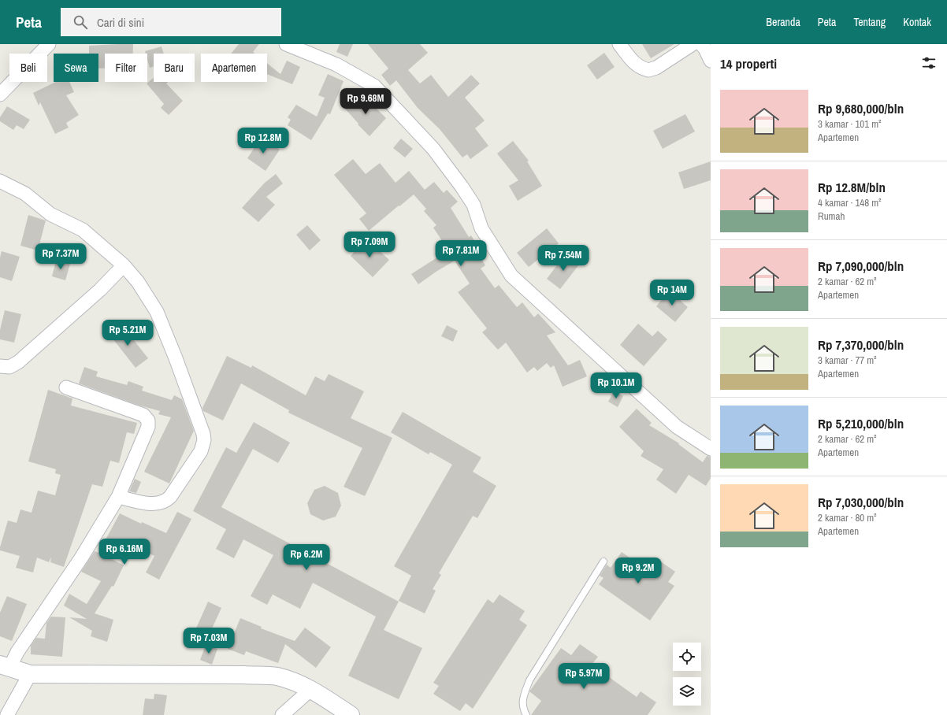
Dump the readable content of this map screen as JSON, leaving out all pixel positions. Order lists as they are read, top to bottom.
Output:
{
  "page": {
    "header": "Peta",
    "search": "Cari di sini",
    "nav": [
      "Beranda",
      "Peta",
      "Tentang",
      "Kontak"
    ],
    "heading": "14 properti",
    "chip": [
      "Beli",
      "Sewa",
      "Filter",
      "Baru",
      "Apartemen"
    ],
    "list": [
      {
        "name": "Rp 9,680,000/bln",
        "note": "3 kamar · 101 m² · Apartemen"
      },
      {
        "name": "Rp 12.8M/bln",
        "note": "4 kamar · 148 m² · Rumah"
      },
      {
        "name": "Rp 7,090,000/bln",
        "note": "2 kamar · 62 m² · Apartemen"
      },
      {
        "name": "Rp 7,370,000/bln",
        "note": "3 kamar · 77 m² · Apartemen"
      },
      {
        "name": "Rp 5,210,000/bln",
        "note": "2 kamar · 62 m² · Apartemen"
      },
      {
        "name": "Rp 7,030,000/bln",
        "note": "2 kamar · 80 m² · Apartemen"
      }
    ],
    "price": [
      "Rp 9.68M",
      "Rp 12.8M",
      "Rp 7.09M",
      "Rp 7.81M",
      "Rp 7.37M",
      "Rp 7.54M",
      "Rp 14M",
      "Rp 5.21M",
      "Rp 10.1M",
      "Rp 6.16M",
      "Rp 6.2M",
      "Rp 9.2M",
      "Rp 7.03M",
      "Rp 5.97M"
    ]
  }
}
